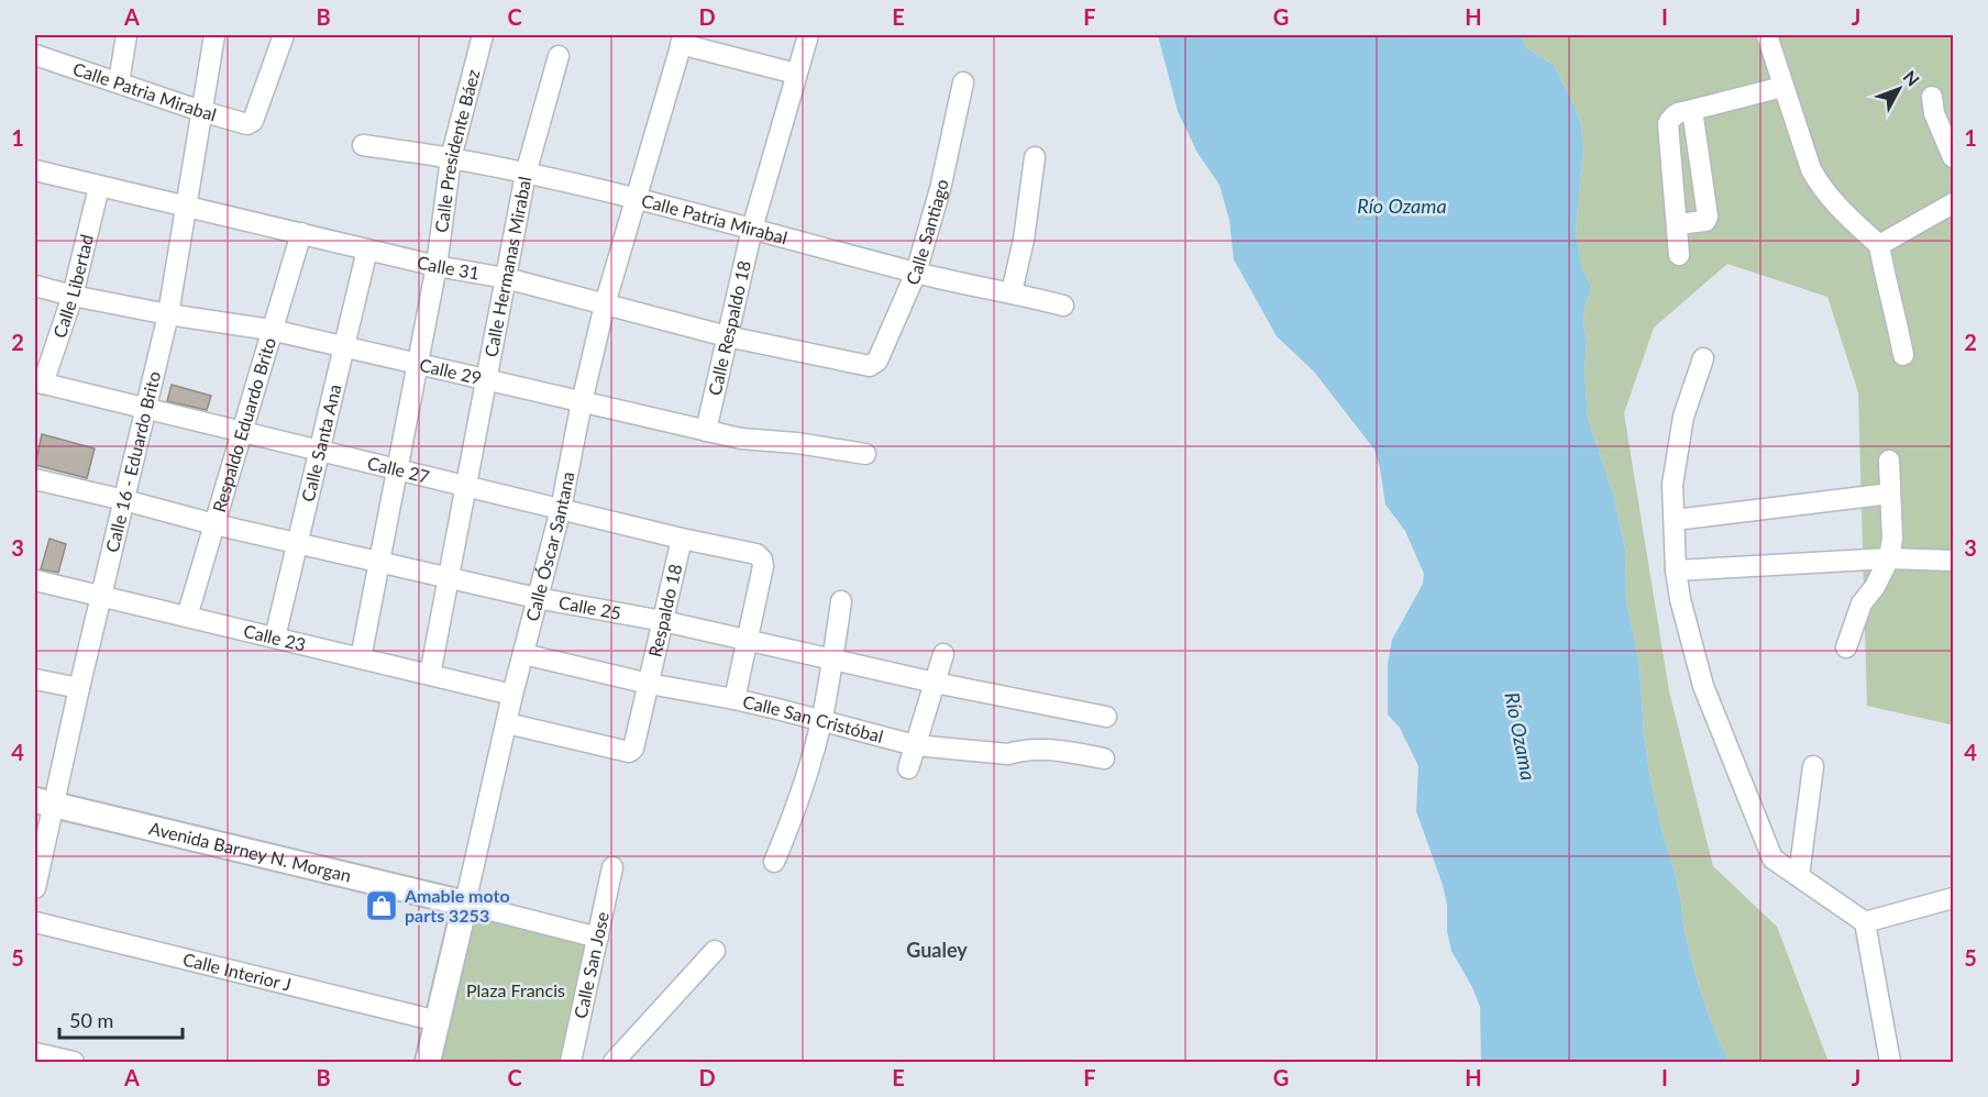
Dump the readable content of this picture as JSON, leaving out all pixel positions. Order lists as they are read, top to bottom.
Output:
{
  "streets": {
    "street": [
      "Calle Patria Mirabal",
      "Calle Presidente Báez",
      "Calle Santiago",
      "Calle 31",
      "Calle Hermanas Mirabal",
      "Calle Libertad",
      "Calle Respaldo 18",
      "Calle 29",
      "Respaldo Eduardo Brito",
      "Calle Santa Ana",
      "Calle 16 - Eduardo Brito",
      "Calle 27",
      "Calle Óscar Santana",
      "Calle 25",
      "Respaldo 18",
      "Calle 23",
      "Calle San Cristóbal",
      "Avenida Barney N. Morgan",
      "Calle San Jose",
      "Calle Interior J"
    ]
  },
  "crossings": [
    ["Calle Patria Mirabal", "Calle Presidente Báez"],
    ["Calle Patria Mirabal", "Calle Santiago"],
    ["Calle Patria Mirabal", "Calle Hermanas Mirabal"],
    ["Calle Patria Mirabal", "Calle Respaldo 18"],
    ["Calle Patria Mirabal", "Calle 16 - Eduardo Brito"],
    ["Calle Patria Mirabal", "Calle Óscar Santana"],
    ["Calle Presidente Báez", "Calle 31"],
    ["Calle Presidente Báez", "Calle 29"],
    ["Calle Presidente Báez", "Calle 27"],
    ["Calle Presidente Báez", "Calle 25"],
    ["Calle Presidente Báez", "Calle 23"],
    ["Calle Santiago", "Calle 31"],
    ["Calle 31", "Calle Hermanas Mirabal"],
    ["Calle 31", "Calle Libertad"],
    ["Calle 31", "Calle Respaldo 18"],
    ["Calle 31", "Respaldo Eduardo Brito"],
    ["Calle 31", "Calle Santa Ana"],
    ["Calle 31", "Calle 16 - Eduardo Brito"],
    ["Calle 31", "Calle Óscar Santana"],
    ["Calle Hermanas Mirabal", "Calle 29"],
    ["Calle Hermanas Mirabal", "Calle 27"],
    ["Calle Hermanas Mirabal", "Calle 25"],
    ["Calle Hermanas Mirabal", "Calle 23"],
    ["Calle Libertad", "Calle 29"],
    ["Calle Libertad", "Calle 27"],
    ["Calle Respaldo 18", "Calle 29"],
    ["Calle 29", "Respaldo Eduardo Brito"],
    ["Calle 29", "Calle Santa Ana"],
    ["Calle 29", "Calle 16 - Eduardo Brito"],
    ["Calle 29", "Calle Óscar Santana"],
    ["Respaldo Eduardo Brito", "Calle 27"],
    ["Respaldo Eduardo Brito", "Calle 25"],
    ["Respaldo Eduardo Brito", "Calle 23"],
    ["Calle Santa Ana", "Calle 27"],
    ["Calle Santa Ana", "Calle 25"],
    ["Calle Santa Ana", "Calle 23"],
    ["Calle 16 - Eduardo Brito", "Calle 27"],
    ["Calle 16 - Eduardo Brito", "Calle 25"],
    ["Calle 16 - Eduardo Brito", "Calle 23"],
    ["Calle 16 - Eduardo Brito", "Avenida Barney N. Morgan"],
    ["Calle 27", "Calle Óscar Santana"],
    ["Calle 27", "Calle 25"],
    ["Calle 27", "Respaldo 18"],
    ["Calle Óscar Santana", "Calle 25"],
    ["Calle Óscar Santana", "Respaldo 18"],
    ["Calle Óscar Santana", "Calle 23"],
    ["Calle Óscar Santana", "Calle San Cristóbal"],
    ["Calle Óscar Santana", "Avenida Barney N. Morgan"],
    ["Calle Óscar Santana", "Calle Interior J"],
    ["Calle 25", "Respaldo 18"],
    ["Respaldo 18", "Calle San Cristóbal"]
  ],
  "districts": ["Gualey"],
  "water": ["Río Ozama"],
  "parks": ["Plaza Francis"],
  "places": {
    "shop": ["Amable moto parts 3253"]
  },
  "scale_bar": "50 m",
  "north": "top right",
  "grid": {
    "columns": [
      "A",
      "B",
      "C",
      "D",
      "E",
      "F",
      "G",
      "H",
      "I",
      "J"
    ],
    "rows": [
      "1",
      "2",
      "3",
      "4",
      "5"
    ]
  }
}
